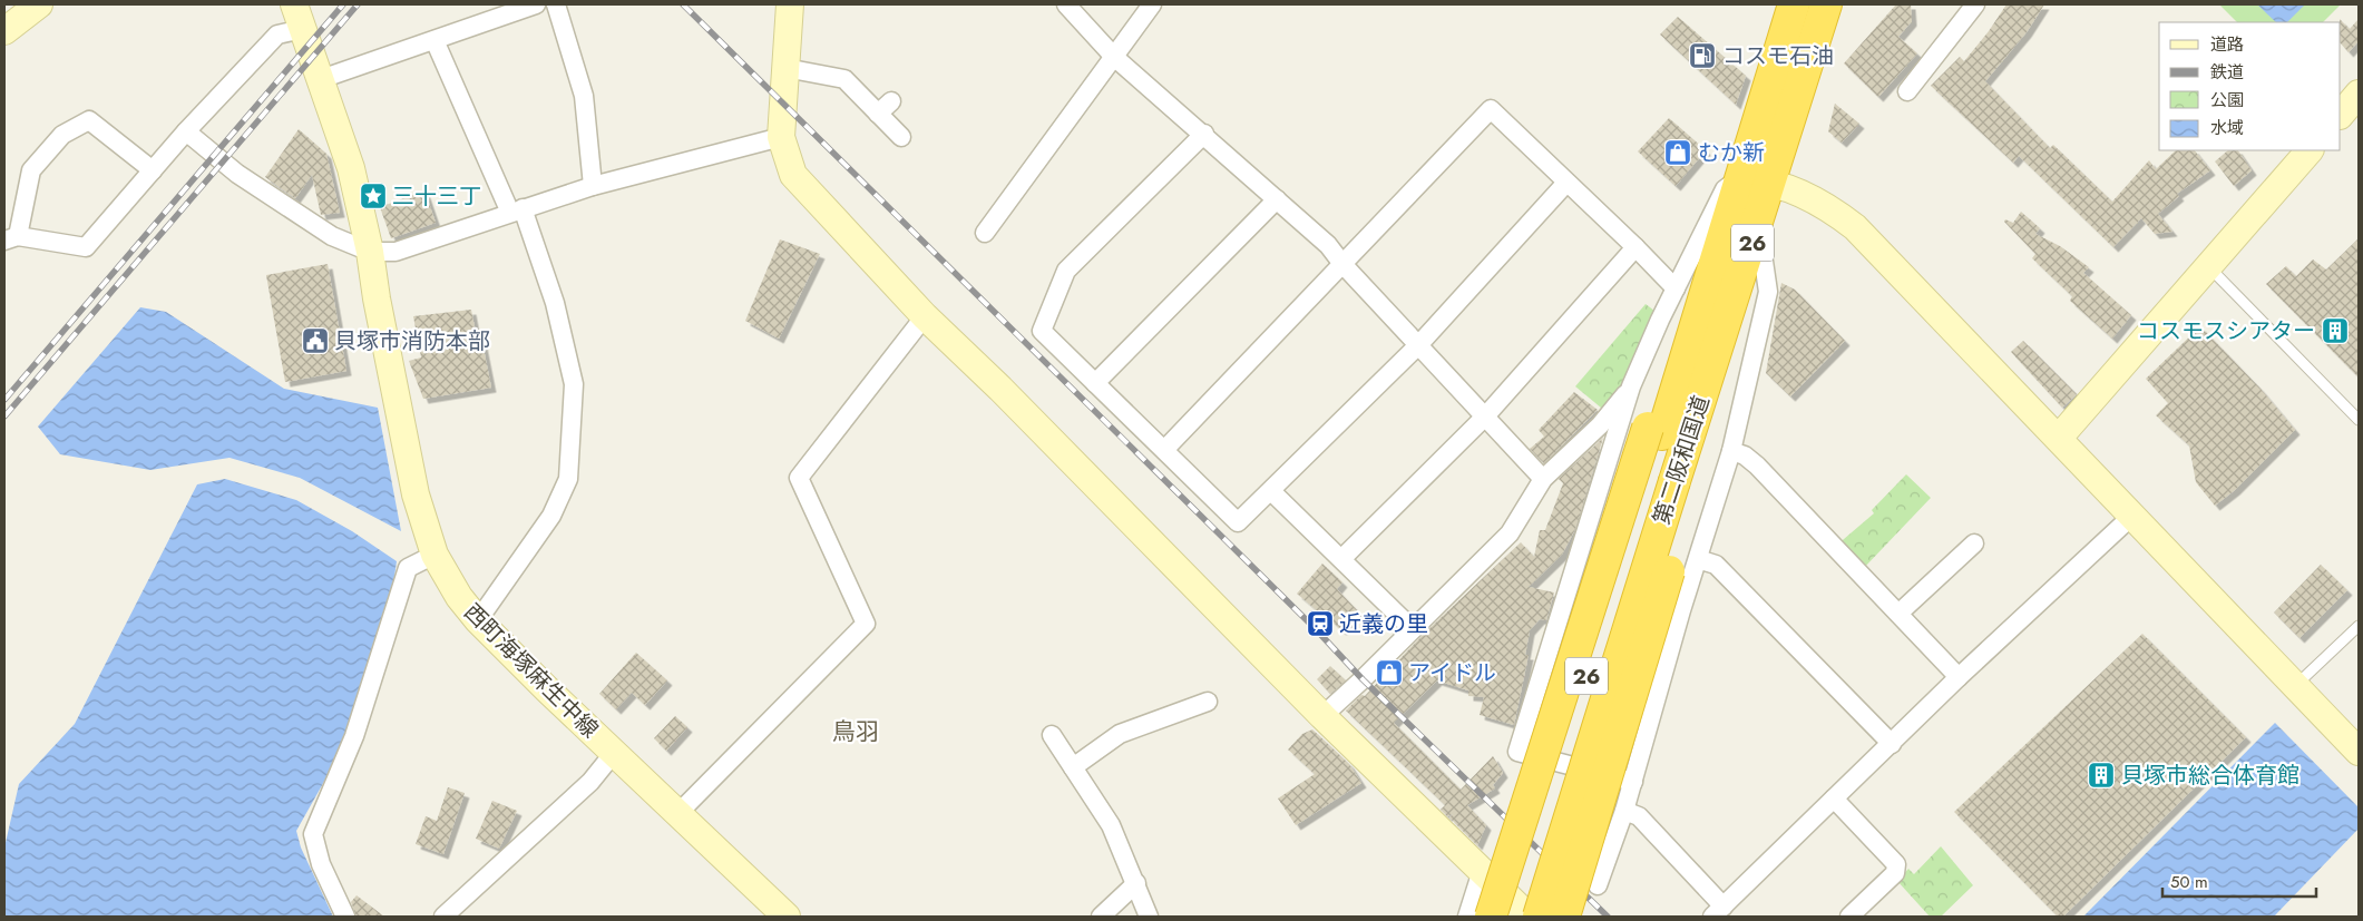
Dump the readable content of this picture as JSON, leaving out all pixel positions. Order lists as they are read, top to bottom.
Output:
{
  "streets": {
    "highway": ["26", "第二阪和国道"],
    "street": ["西町海塚麻生中線"]
  },
  "districts": ["鳥羽"],
  "places": {
    "fuel station": ["コスモ石油"],
    "shop": ["むか新", "アイドル"],
    "place": ["三十三丁"],
    "building": ["コスモスシアター", "貝塚市総合体育館"],
    "public building": ["貝塚市消防本部"],
    "station": ["近義の里"]
  },
  "legend": [
    "道路",
    "鉄道",
    "公園",
    "水域"
  ],
  "scale_bar": "50 m"
}
